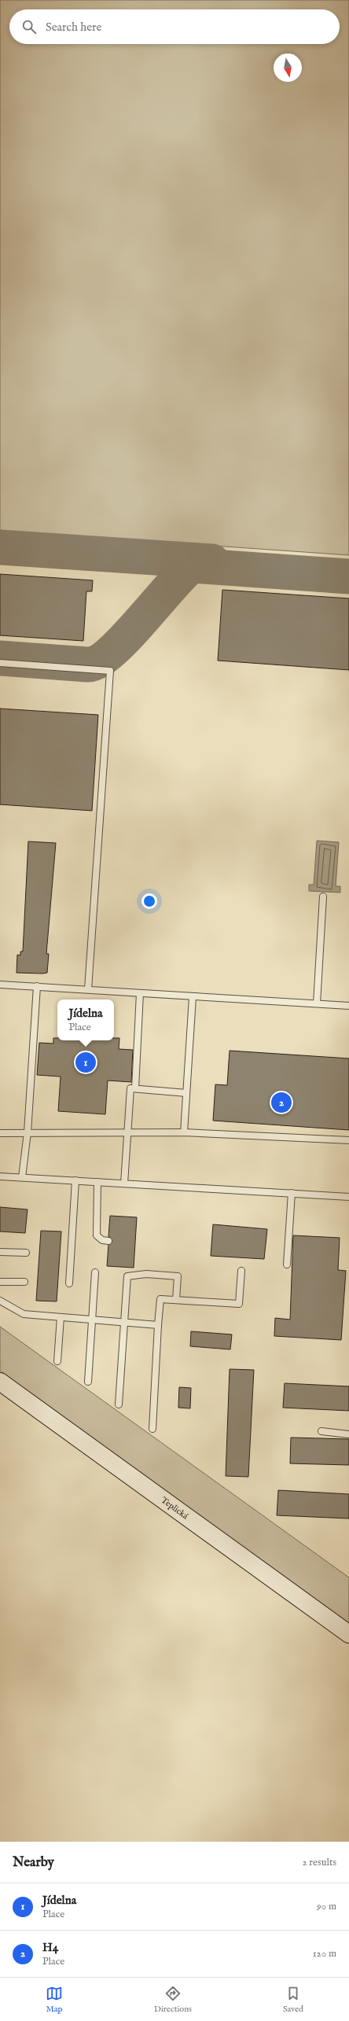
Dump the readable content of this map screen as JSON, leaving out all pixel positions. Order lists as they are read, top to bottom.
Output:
{
  "streets": {
    "main road": ["Teplická"]
  },
  "north": "bottom",
  "page": {
    "search": "Search here",
    "popup": ["Jídelna", "Place"],
    "pins": ["1", "2"],
    "heading": ["Nearby", "2 results"],
    "list": [
      {
        "mark": "1",
        "name": "Jídelna",
        "note": "Place",
        "value": "90 m"
      },
      {
        "mark": "2",
        "name": "H4",
        "note": "Place",
        "value": "120 m"
      }
    ],
    "nav": ["Map", "Directions", "Saved"]
  }
}
